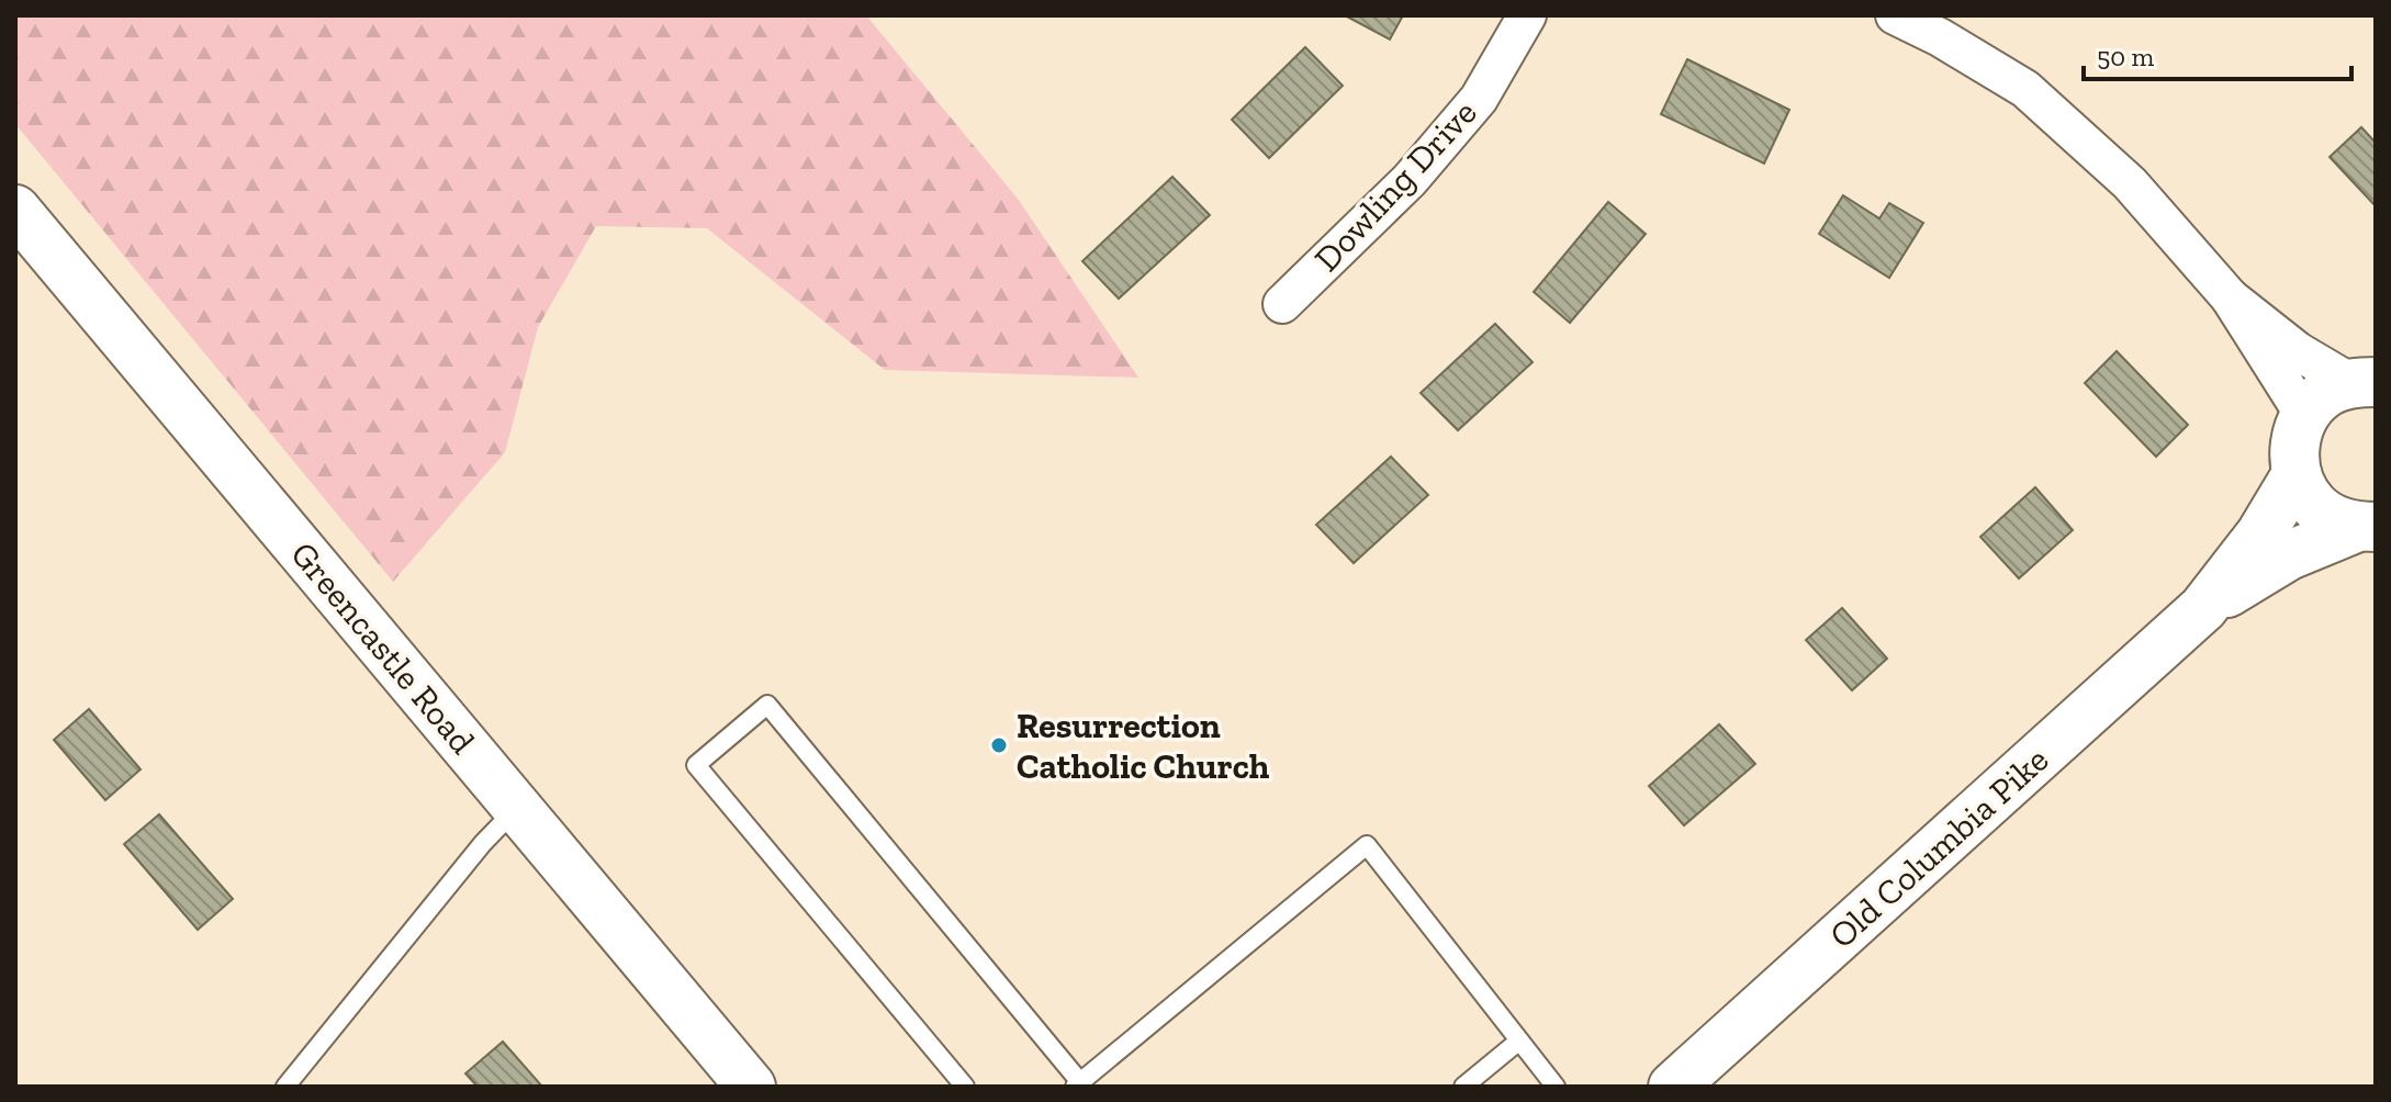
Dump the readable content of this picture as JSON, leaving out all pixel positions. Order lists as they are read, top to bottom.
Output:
{
  "streets": {
    "main road": ["Greencastle Road", "Old Columbia Pike"],
    "street": ["Dowling Drive"]
  },
  "places": ["Resurrection Catholic Church"],
  "scale_bar": "50 m"
}
